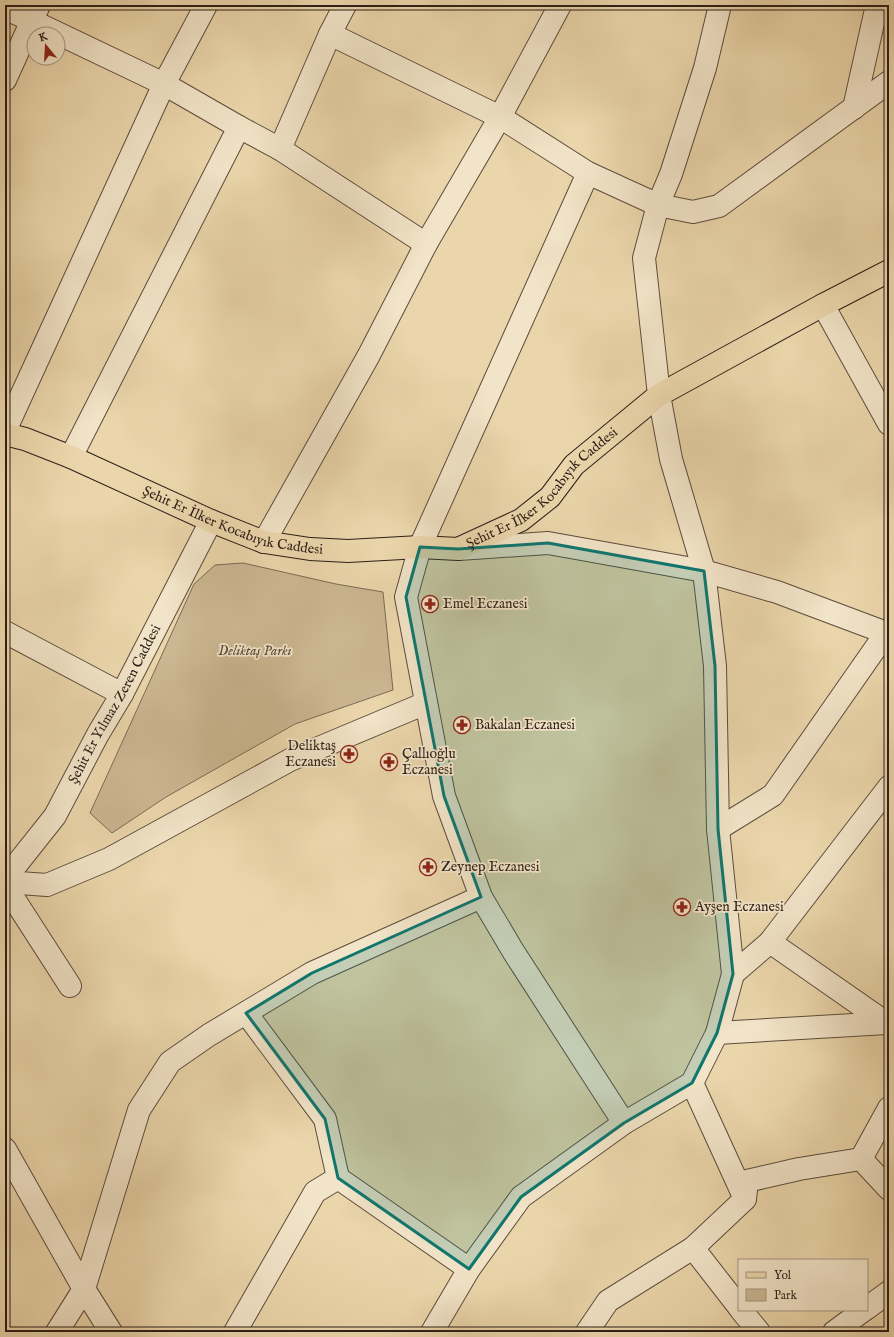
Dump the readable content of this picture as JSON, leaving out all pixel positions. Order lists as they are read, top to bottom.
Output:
{
  "streets": {
    "main road": ["Şehit Er İlker Kocabıyık Caddesi"],
    "street": ["Şehit Er Yılmaz Zeren Caddesi"]
  },
  "crossings": [
    ["Şehit Er İlker Kocabıyık Caddesi", "Şehit Er Yılmaz Zeren Caddesi"]
  ],
  "parks": ["Deliktaş Parkı"],
  "places": {
    "pharmacy": [
      "Emel Eczanesi",
      "Bakalan Eczanesi",
      "Deliktaş Eczanesi",
      "Çallıoğlu Eczanesi",
      "Zeynep Eczanesi",
      "Ayşen Eczanesi"
    ]
  },
  "legend": ["Yol", "Park"],
  "north": "top"
}
